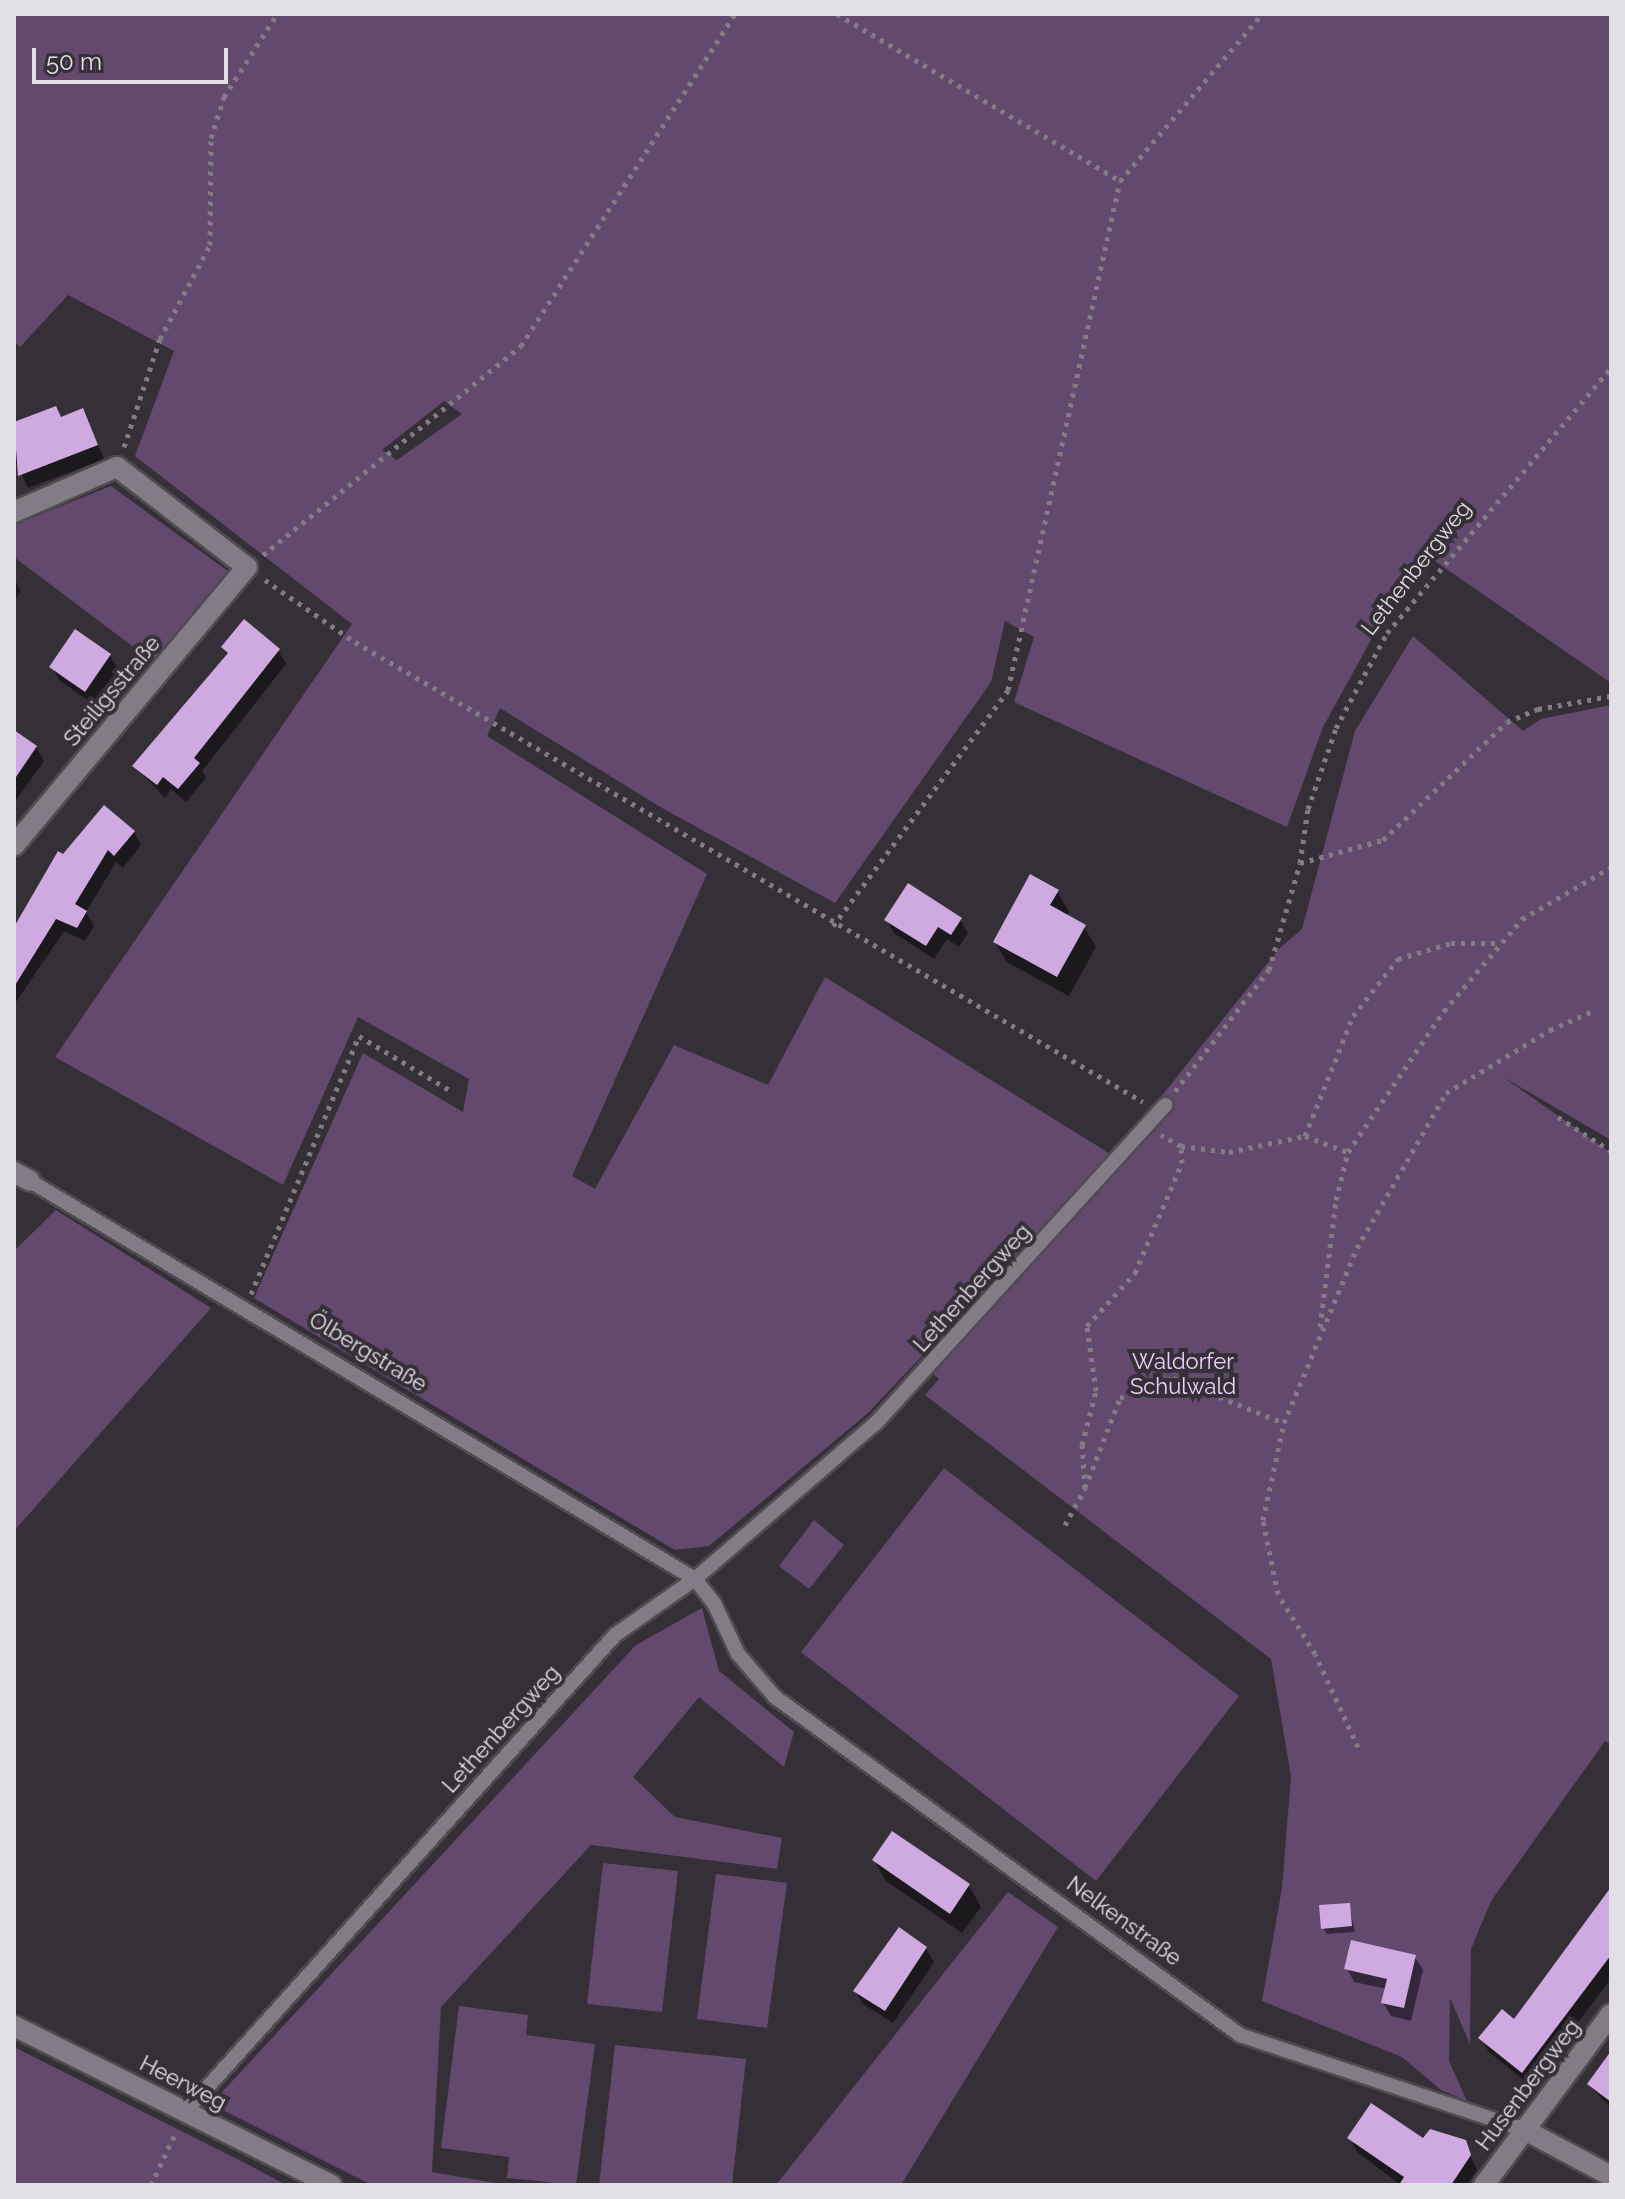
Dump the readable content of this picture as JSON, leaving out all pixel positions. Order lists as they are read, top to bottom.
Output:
{
  "streets": {
    "street": [
      "Steiligsstraße",
      "Nelkenstraße",
      "Heerweg",
      "Husenbergweg"
    ],
    "lane": ["Lethenbergweg", "Ölbergstraße"]
  },
  "crossings": [
    ["Lethenbergweg", "Ölbergstraße"],
    ["Lethenbergweg", "Nelkenstraße"],
    ["Lethenbergweg", "Heerweg"],
    ["Ölbergstraße", "Nelkenstraße"],
    ["Nelkenstraße", "Husenbergweg"]
  ],
  "parks": ["Waldorfer Schulwald"],
  "scale_bar": "50 m"
}
